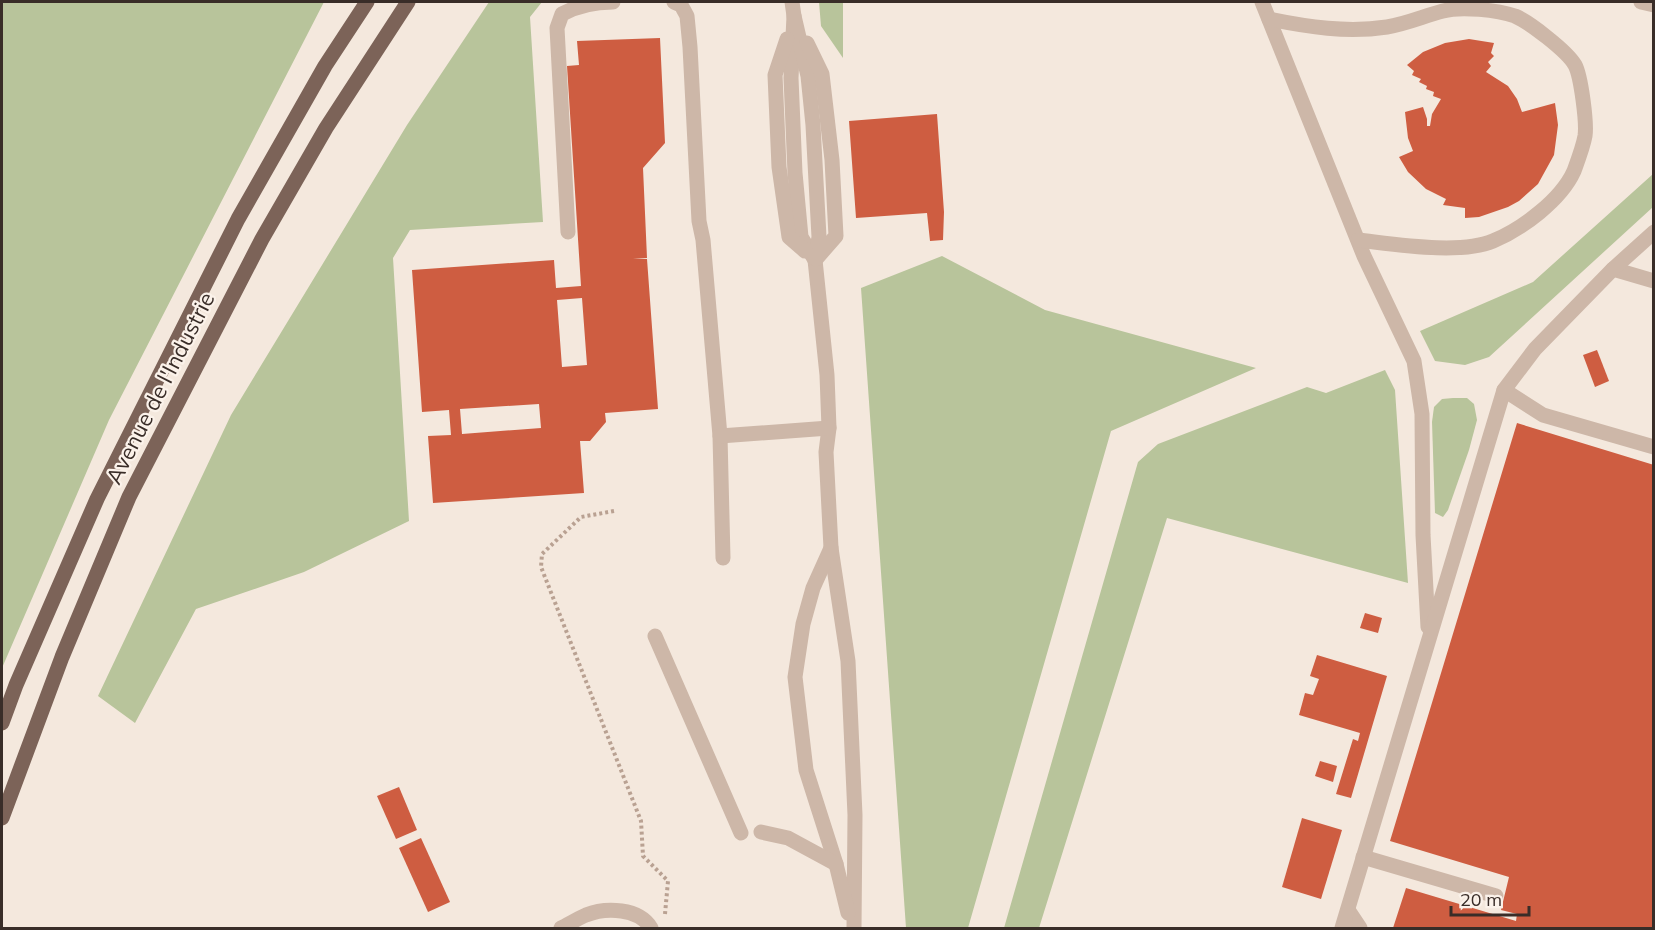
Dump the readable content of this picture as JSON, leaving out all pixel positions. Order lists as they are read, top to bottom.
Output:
{
  "streets": {
    "main road": ["Avenue de l'Industrie"]
  },
  "scale_bar": "20 m"
}
